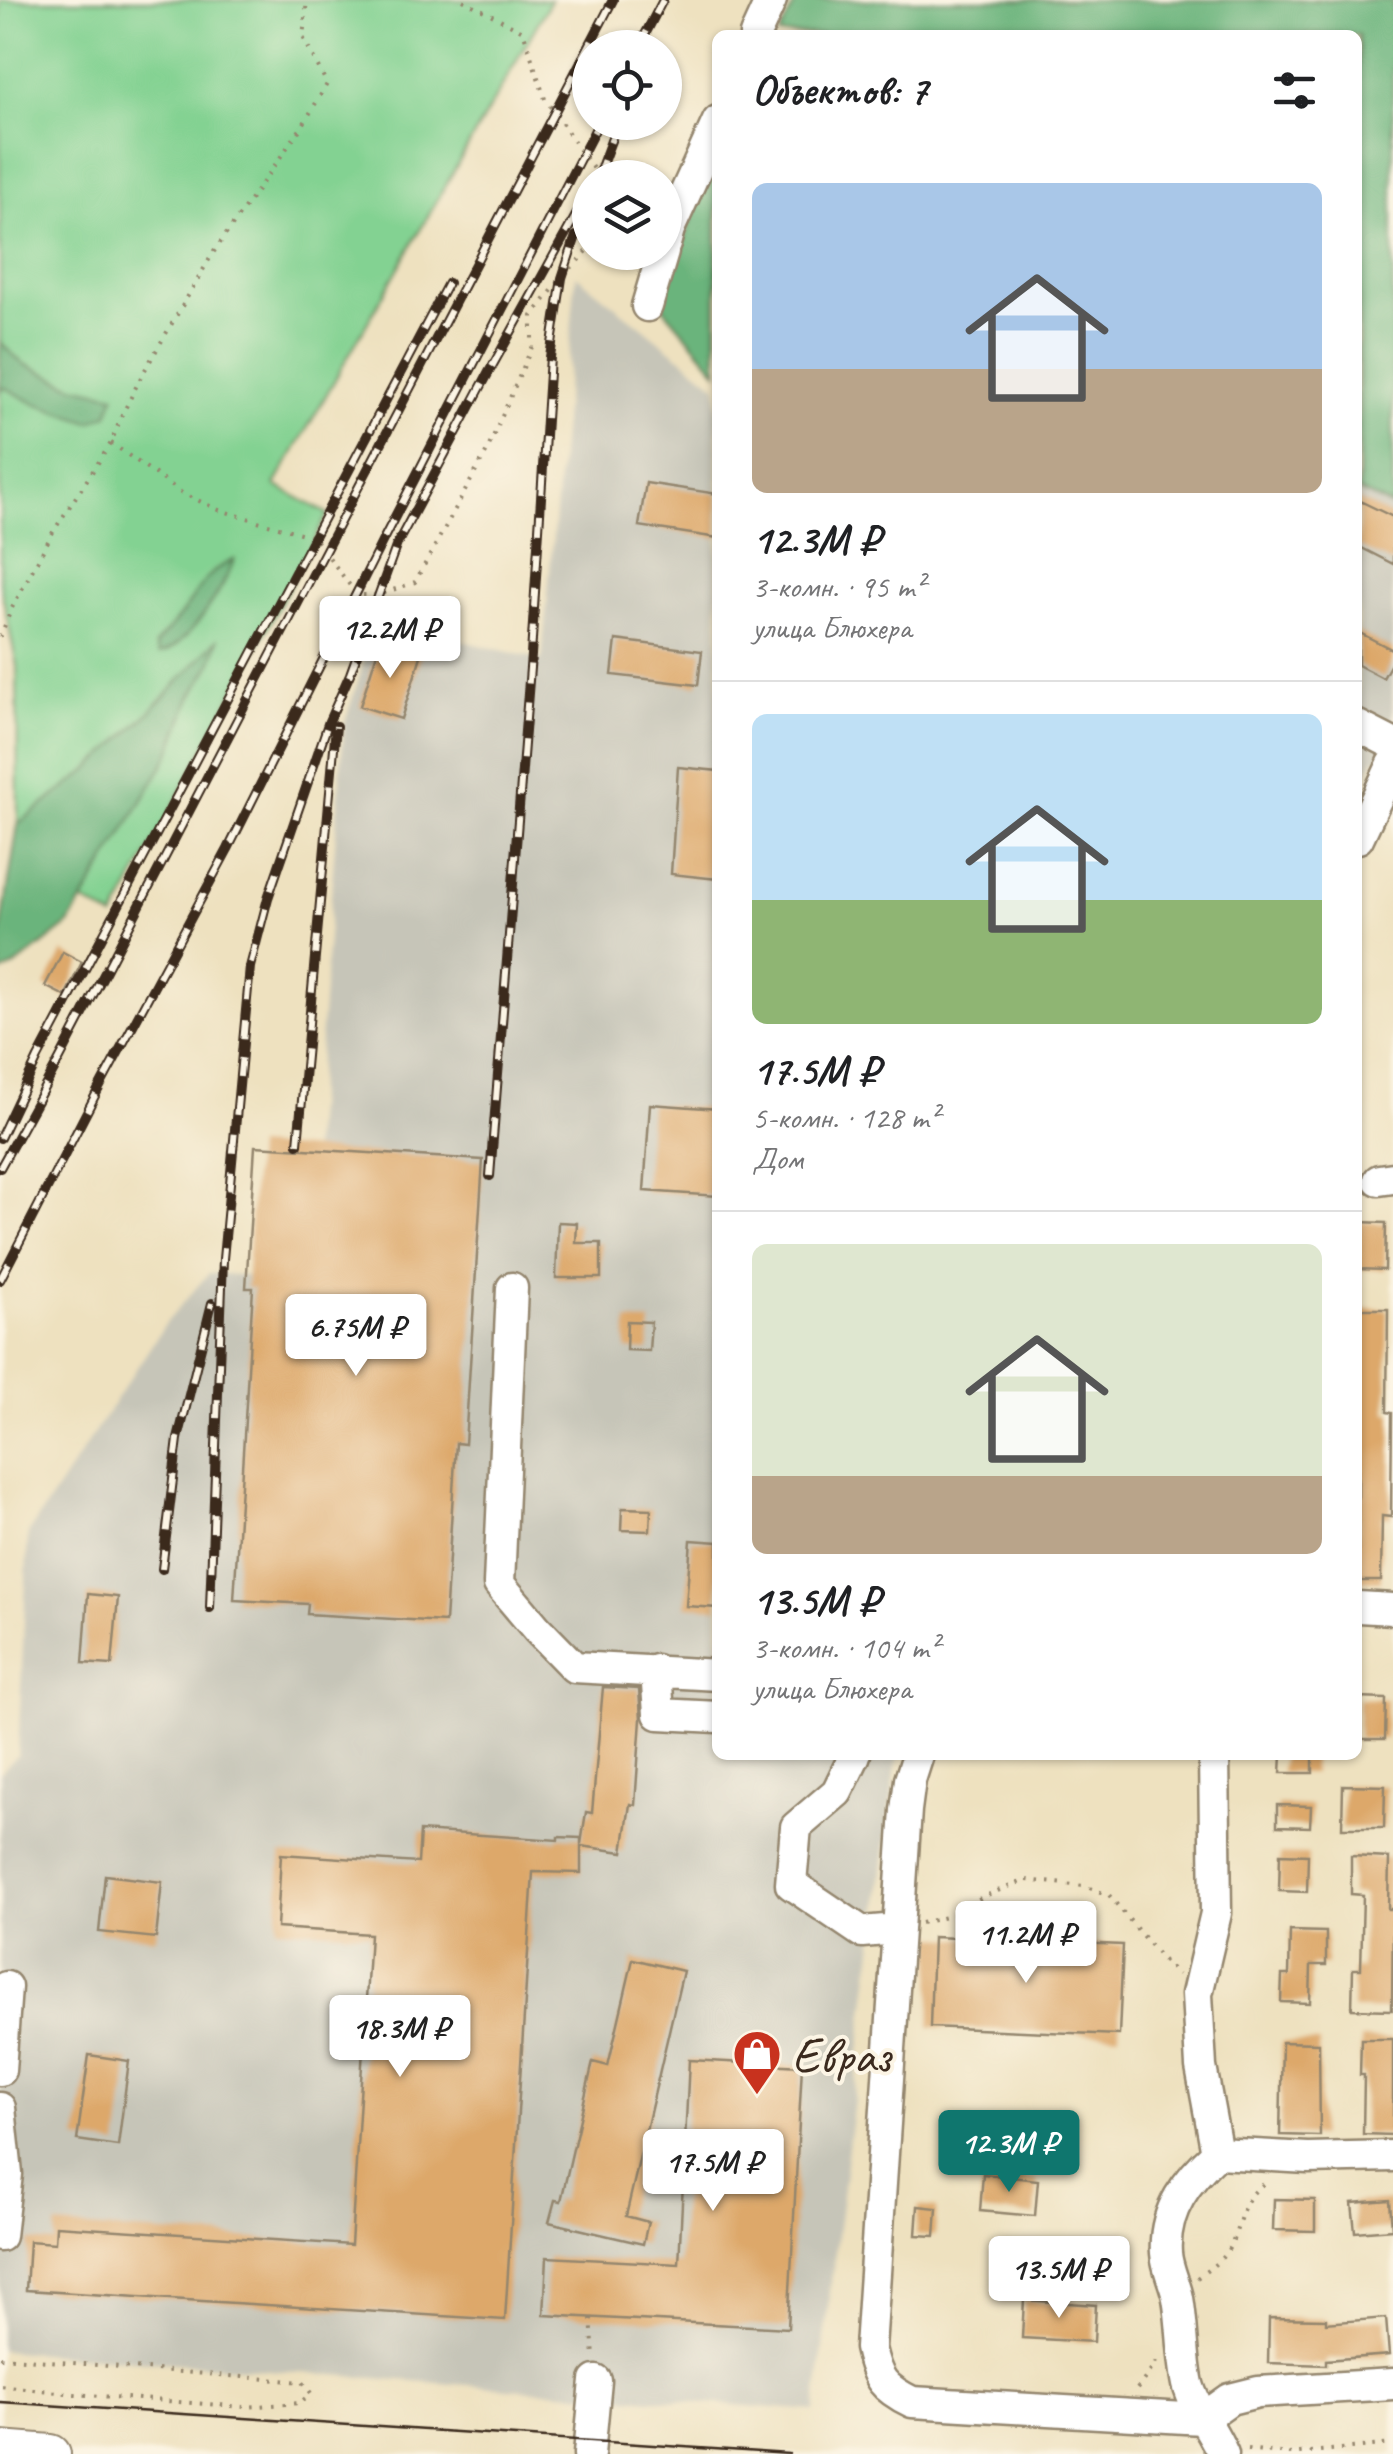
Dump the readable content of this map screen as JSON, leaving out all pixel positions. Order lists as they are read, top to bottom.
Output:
{
  "places": {
    "shop": ["Евраз"]
  },
  "page": {
    "heading": "Объектов: 7",
    "list": [
      {
        "name": "12.3M ₽",
        "note": "3-комн. · 95 m² · улица Блюхера"
      },
      {
        "name": "17.5M ₽",
        "note": "5-комн. · 128 m² · Дом"
      },
      {
        "name": "13.5M ₽",
        "note": "3-комн. · 104 m² · улица Блюхера"
      }
    ],
    "price": [
      "12.2M ₽",
      "6.75M ₽",
      "11.2M ₽",
      "18.3M ₽",
      "12.3M ₽",
      "17.5M ₽",
      "13.5M ₽"
    ]
  }
}
